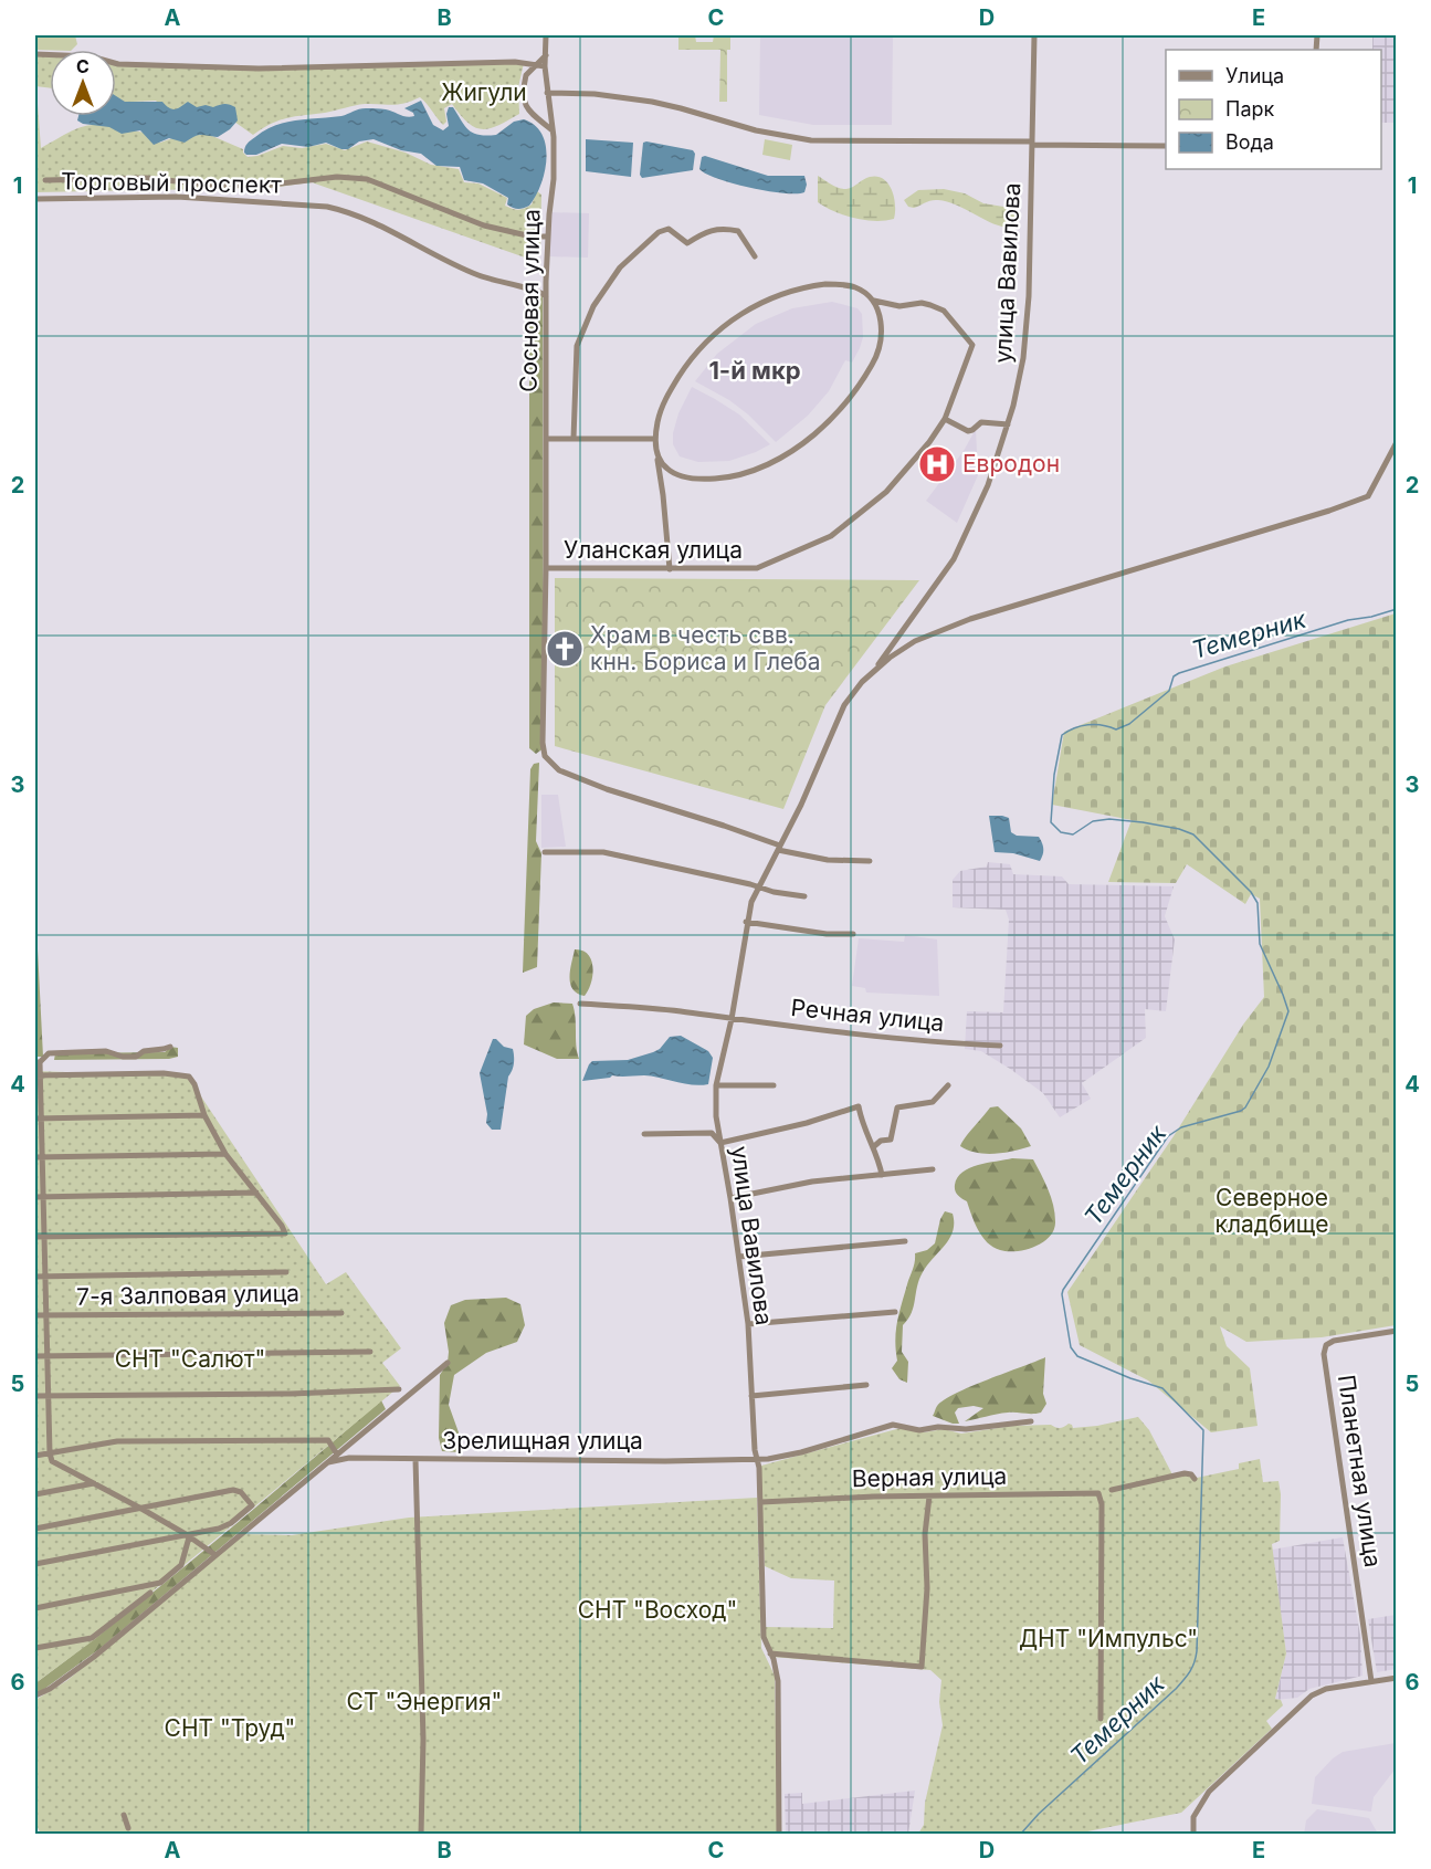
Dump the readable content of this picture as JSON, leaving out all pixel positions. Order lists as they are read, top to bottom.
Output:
{
  "streets": {
    "street": [
      "Торговый проспект",
      "улица Вавилова",
      "Сосновая улица",
      "Уланская улица",
      "Речная улица",
      "7-я Залповая улица",
      "Зрелищная улица",
      "Планетная улица",
      "Верная улица"
    ]
  },
  "crossings": [
    ["Торговый проспект", "Сосновая улица"],
    ["улица Вавилова", "Сосновая улица"],
    ["улица Вавилова", "Речная улица"],
    ["улица Вавилова", "Зрелищная улица"],
    ["улица Вавилова", "Верная улица"],
    ["Сосновая улица", "Уланская улица"]
  ],
  "districts": ["1-й мкр"],
  "water": ["Темерник"],
  "parks": [
    "Жигули",
    "Северное кладбище",
    "СНТ \"Салют\"",
    "СНТ \"Восход\"",
    "ДНТ \"Импульс\"",
    "СТ \"Энергия\"",
    "СНТ \"Труд\""
  ],
  "places": {
    "hospital": ["Евродон"],
    "church": ["Храм в честь свв. кнн. Бориса и Глеба"]
  },
  "legend": ["Улица", "Парк", "Вода"],
  "north": "top",
  "grid": {
    "columns": [
      "A",
      "B",
      "C",
      "D",
      "E"
    ],
    "rows": [
      "1",
      "2",
      "3",
      "4",
      "5",
      "6"
    ]
  }
}
